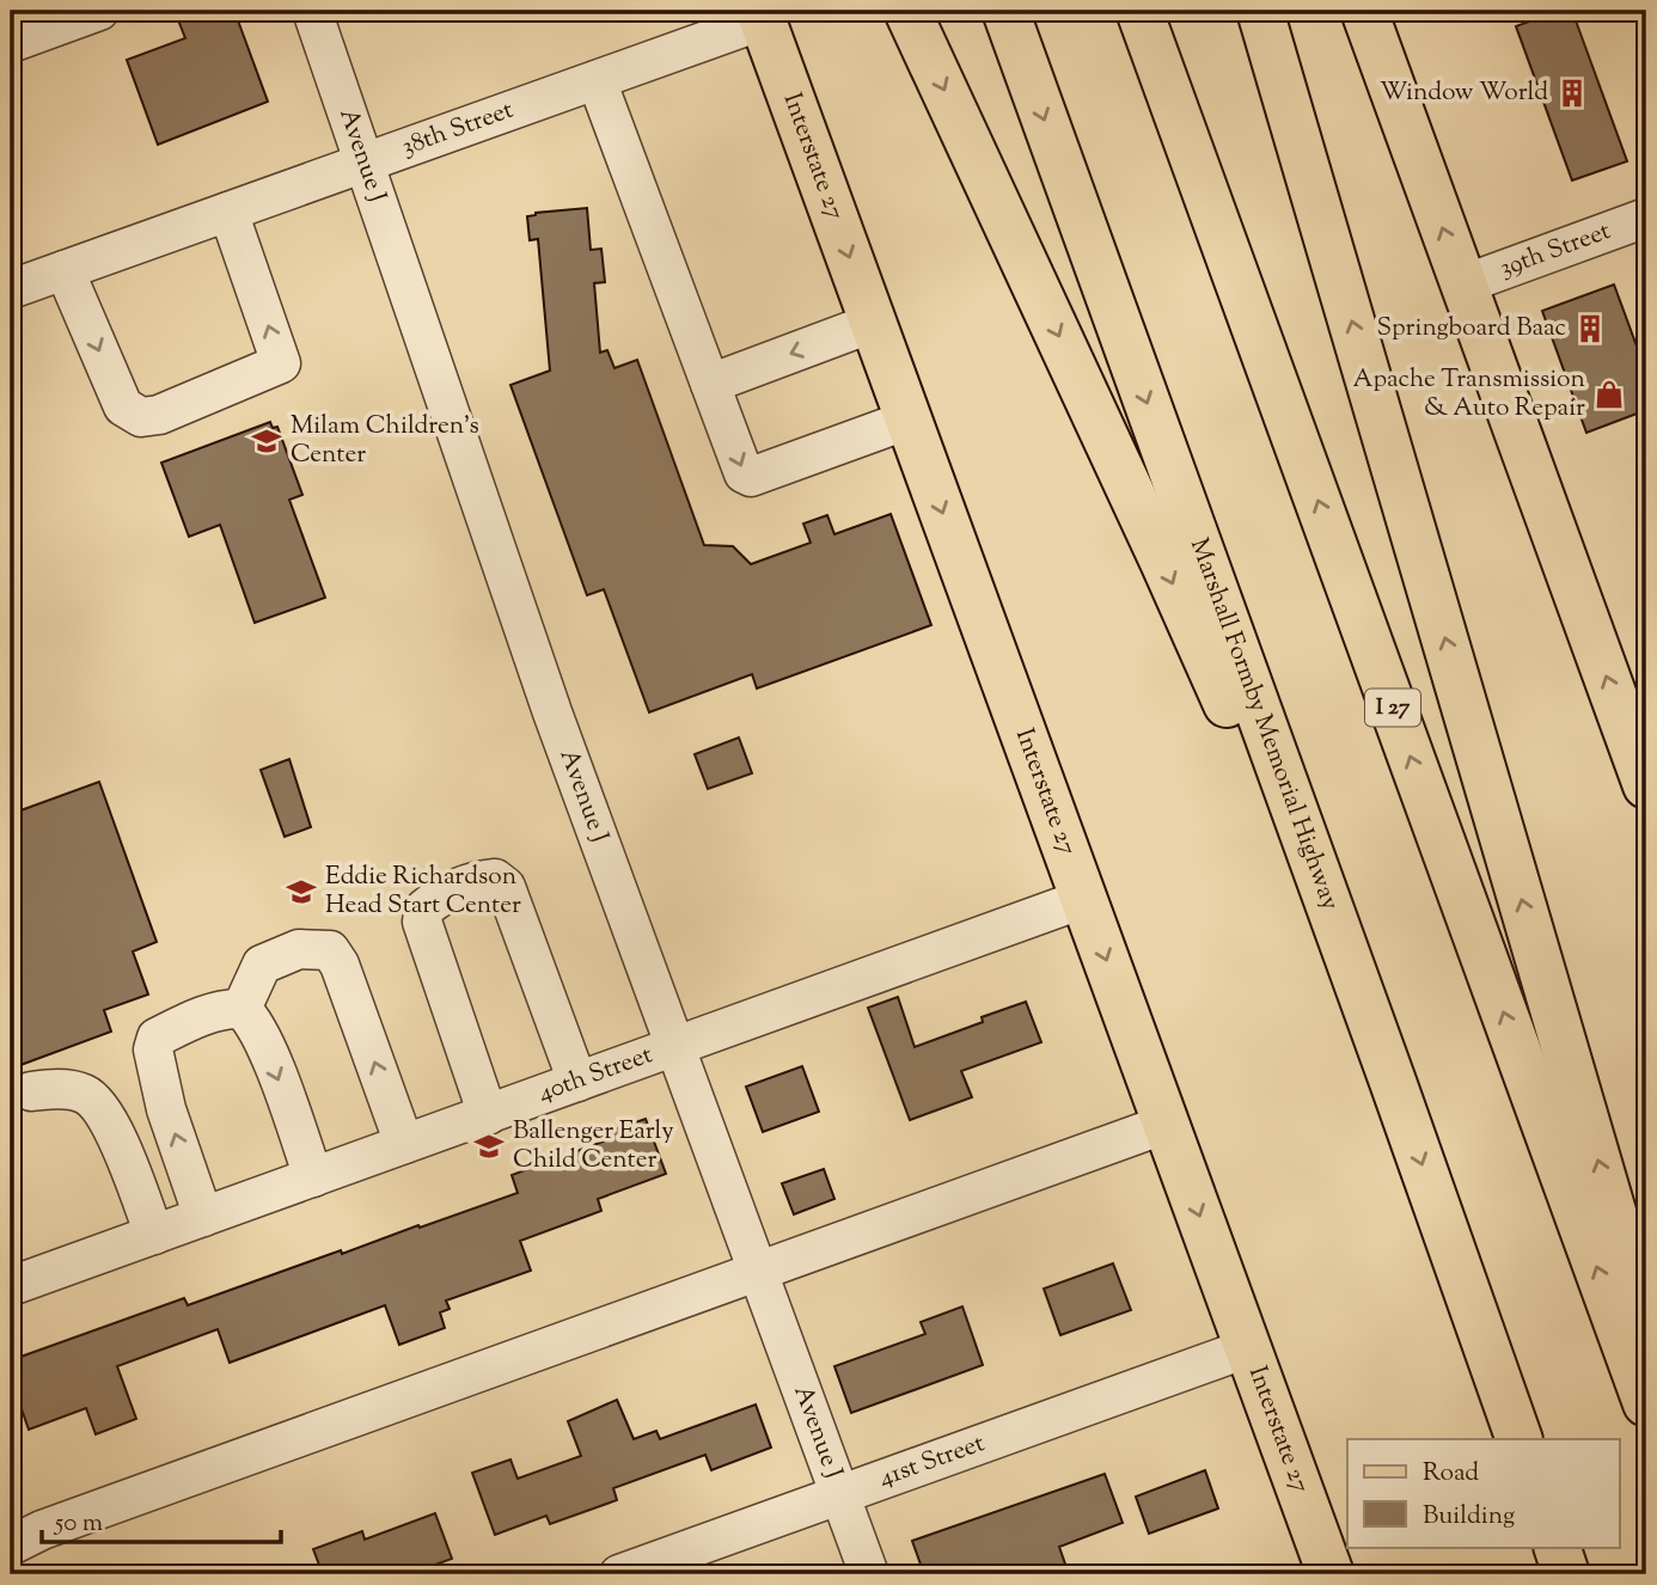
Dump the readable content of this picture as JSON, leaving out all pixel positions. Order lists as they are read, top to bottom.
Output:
{
  "streets": {
    "main road": ["Interstate 27", "I 27", "Marshall Formby Memorial Highway"],
    "street": [
      "38th Street",
      "Avenue J",
      "39th Street",
      "40th Street",
      "41st Street"
    ]
  },
  "crossings": [
    ["38th Street", "Avenue J"],
    ["38th Street", "Interstate 27"],
    ["Avenue J", "40th Street"],
    ["Avenue J", "41st Street"],
    ["Interstate 27", "40th Street"],
    ["Interstate 27", "41st Street"]
  ],
  "places": {
    "building": ["Window World", "Springboard Baac"],
    "shop": ["Apache Transmission & Auto Repair"],
    "school or university": ["Milam Children's Center", "Eddie Richardson Head Start Center", "Ballenger Early Child Center"]
  },
  "legend": ["Road", "Building"],
  "scale_bar": "50 m"
}
